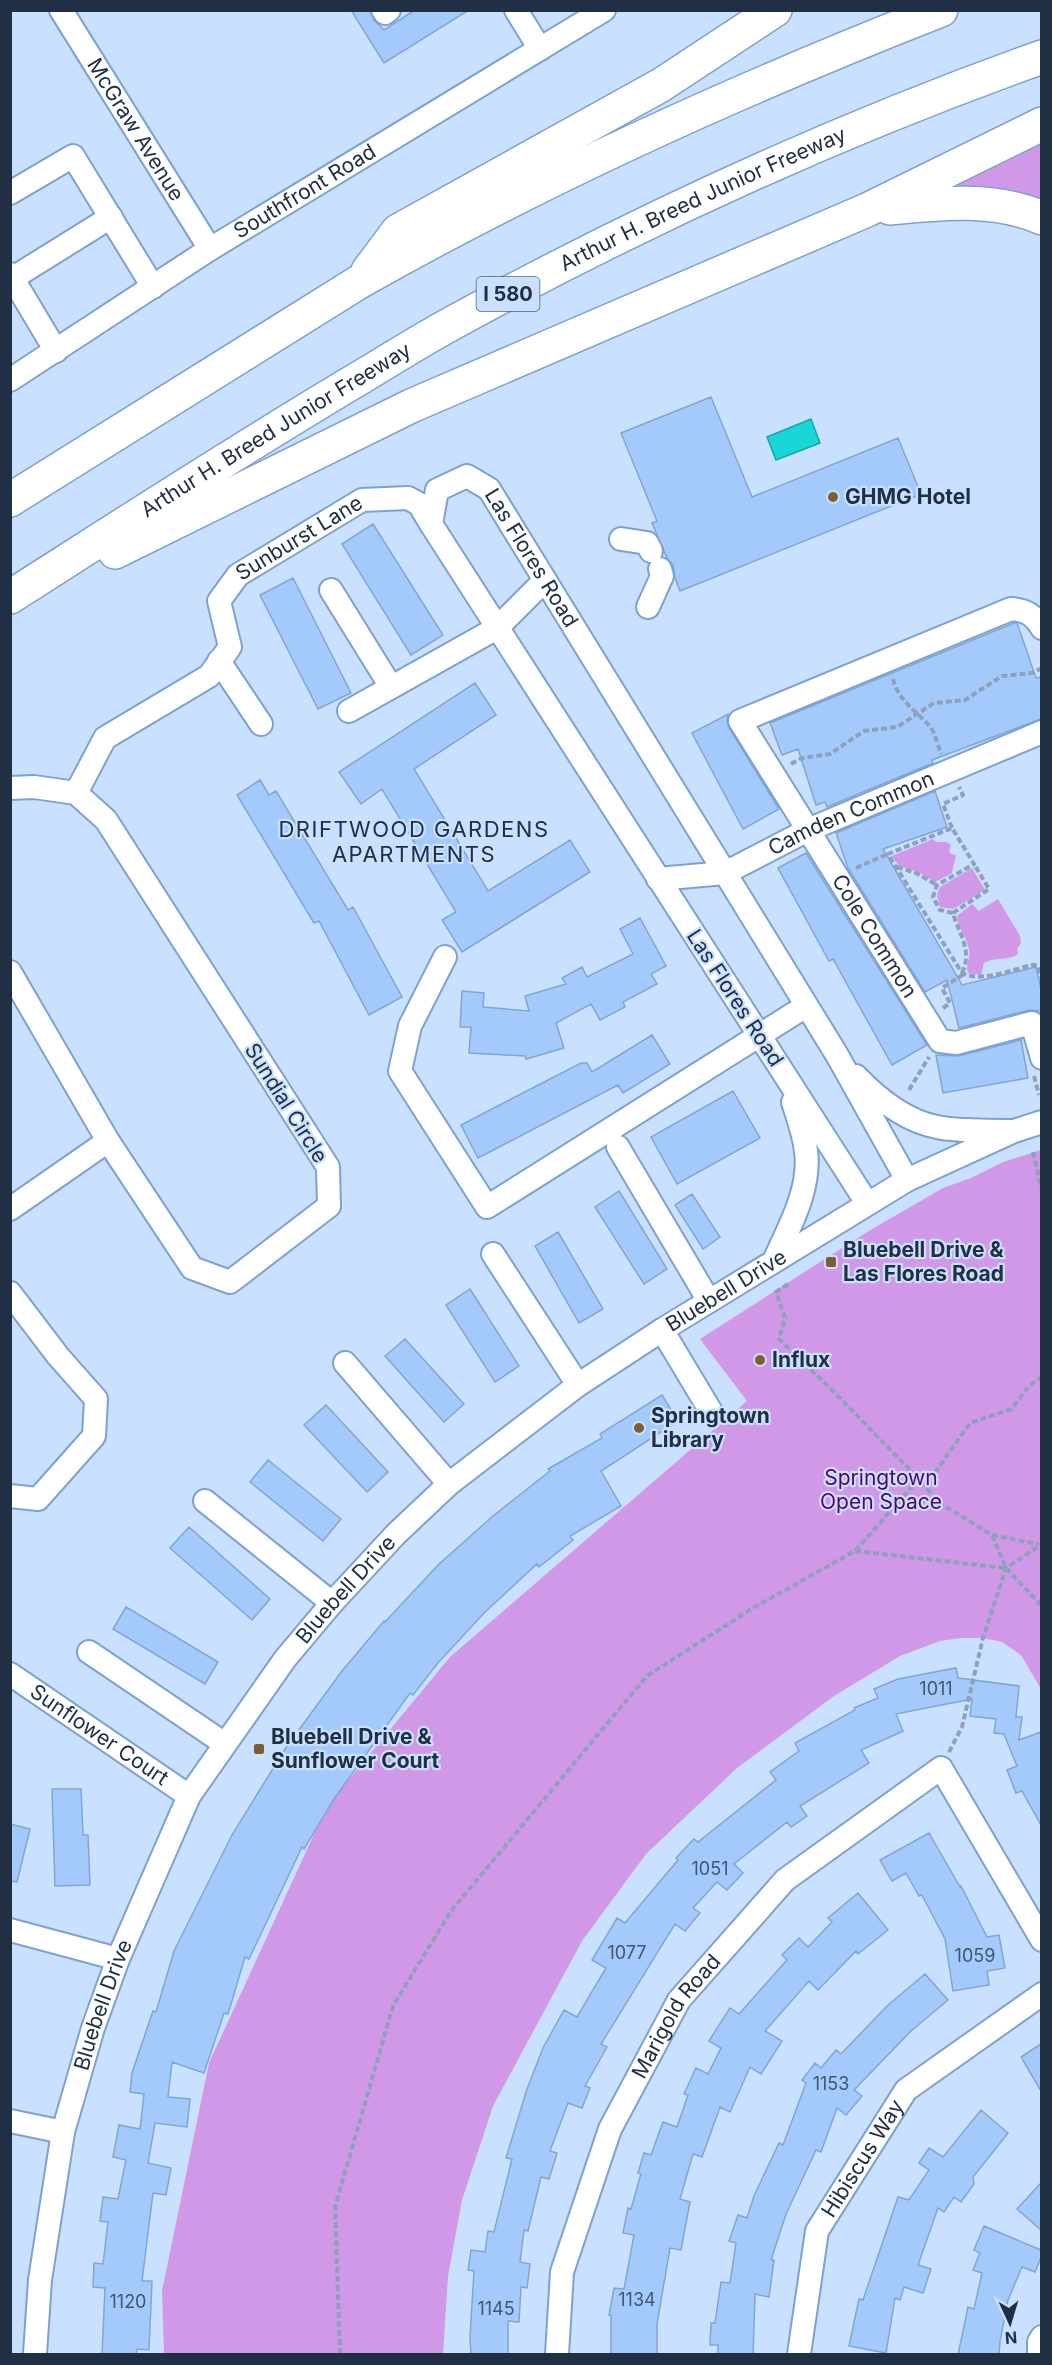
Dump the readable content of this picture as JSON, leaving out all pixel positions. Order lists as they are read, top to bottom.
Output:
{
  "streets": {
    "highway": ["Arthur H. Breed Junior Freeway", "I 580"],
    "street": [
      "McGraw Avenue",
      "Southfront Road",
      "Sunburst Lane",
      "Las Flores Road",
      "Camden Common",
      "Cole Common",
      "Sundial Circle",
      "Bluebell Drive",
      "Sunflower Court",
      "Marigold Road",
      "Hibiscus Way"
    ]
  },
  "crossings": [
    ["McGraw Avenue", "Southfront Road"],
    ["Sunburst Lane", "Las Flores Road"],
    ["Sunburst Lane", "Sundial Circle"],
    ["Las Flores Road", "Camden Common"],
    ["Las Flores Road", "Bluebell Drive"],
    ["Camden Common", "Cole Common"],
    ["Bluebell Drive", "Sunflower Court"]
  ],
  "districts": ["DRIFTWOOD GARDENS APARTMENTS"],
  "parks": ["Springtown Open Space"],
  "places": {
    "other": ["GHMG Hotel", "Influx", "Springtown Library"],
    "transit": ["Bluebell Drive & Las Flores Road", "Bluebell Drive & Sunflower Court"]
  },
  "house_numbers": [
    "1011",
    "1051",
    "1077",
    "1059",
    "1153",
    "1134",
    "1120",
    "1145"
  ],
  "north": "bottom"
}
